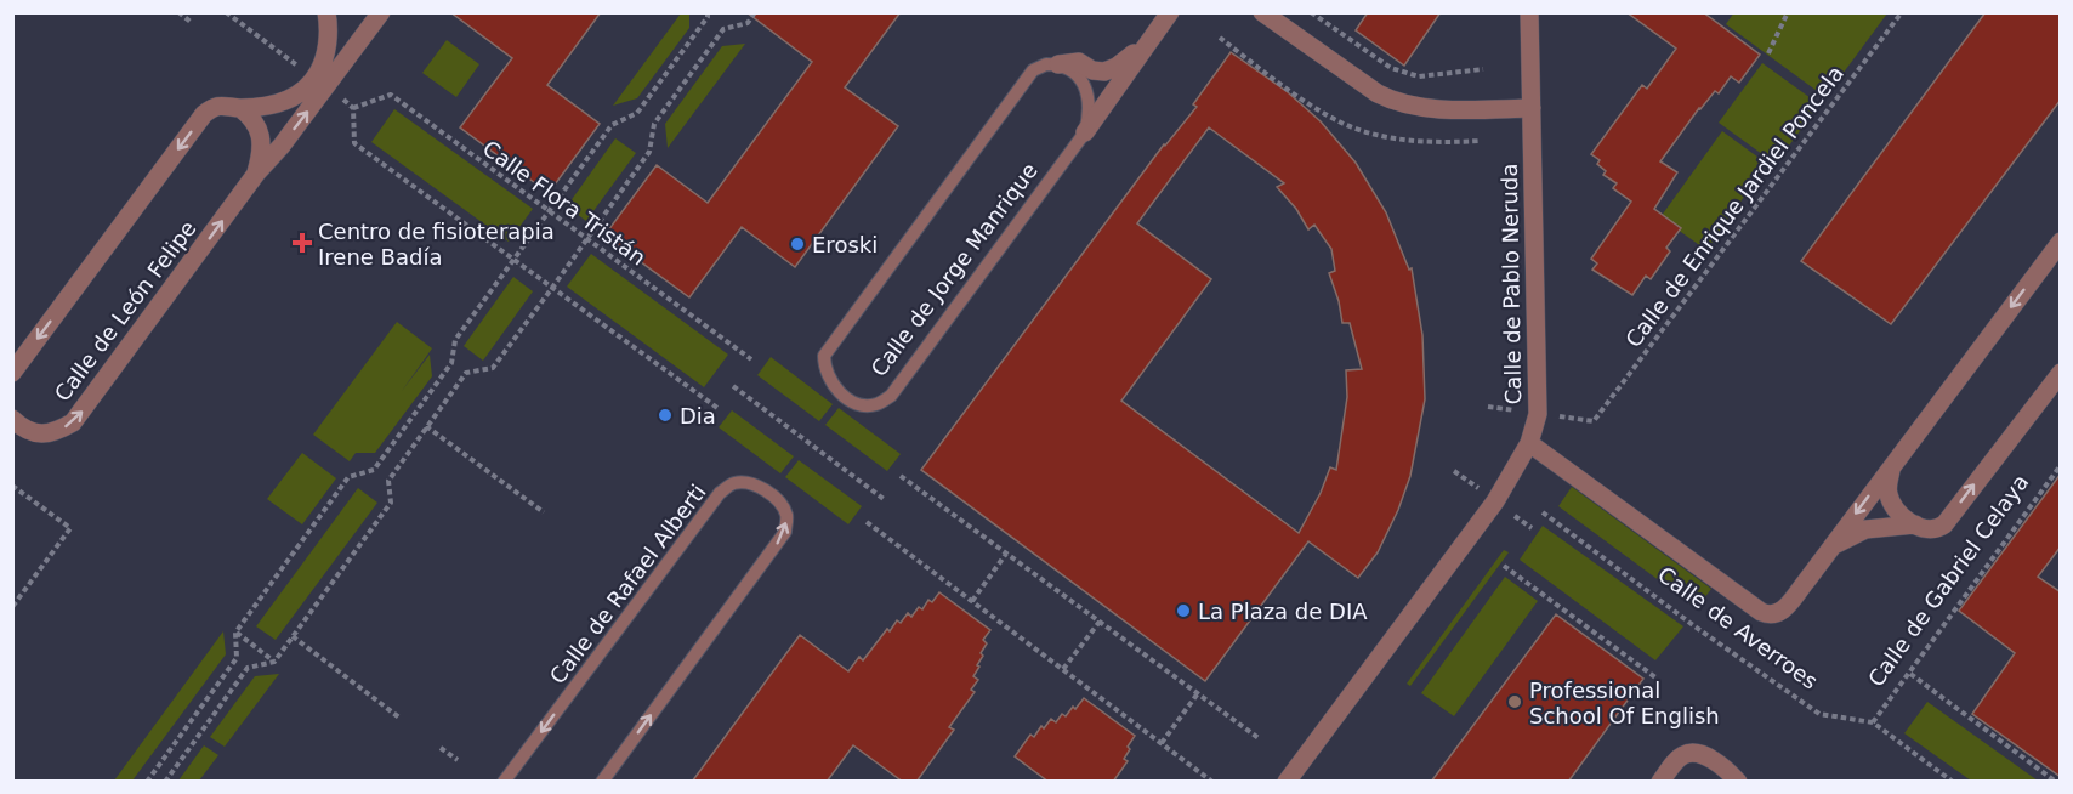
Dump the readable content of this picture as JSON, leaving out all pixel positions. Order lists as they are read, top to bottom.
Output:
{
  "streets": {
    "street": [
      "Calle de Pablo Neruda",
      "Calle de León Felipe",
      "Calle de Gabriel Celaya",
      "Calle de Averroes"
    ],
    "lane": ["Calle de Jorge Manrique", "Calle de Rafael Alberti"],
    "path": ["Calle Flora Tristán", "Calle de Enrique Jardiel Poncela"]
  },
  "crossings": [
    ["Calle de Pablo Neruda", "Calle de Averroes"],
    ["Calle de Gabriel Celaya", "Calle de Averroes"]
  ],
  "places": {
    "health": ["Centro de fisioterapia Irene Badía"],
    "other": [
      "Eroski",
      "Dia",
      "La Plaza de DIA",
      "Professional School Of English"
    ]
  }
}
